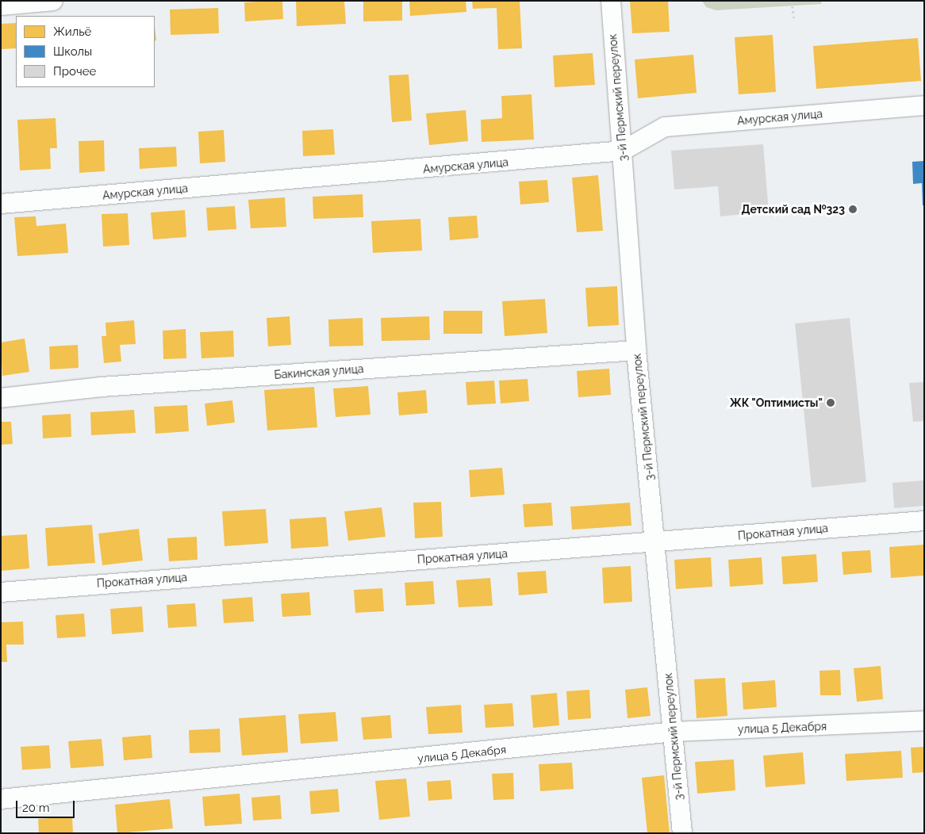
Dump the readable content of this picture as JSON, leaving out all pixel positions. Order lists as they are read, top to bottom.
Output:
{
  "streets": {
    "street": [
      "3-й Пермский переулок",
      "Амурская улица",
      "Бакинская улица",
      "Прокатная улица",
      "улица 5 Декабря"
    ]
  },
  "crossings": [
    ["3-й Пермский переулок", "Амурская улица"],
    ["3-й Пермский переулок", "Бакинская улица"],
    ["3-й Пермский переулок", "Прокатная улица"],
    ["3-й Пермский переулок", "улица 5 Декабря"]
  ],
  "places": ["Детский сад №323", "ЖК \"Оптимисты\""],
  "legend": ["Жильё", "Школы", "Прочее"],
  "scale_bar": "20 m"
}
